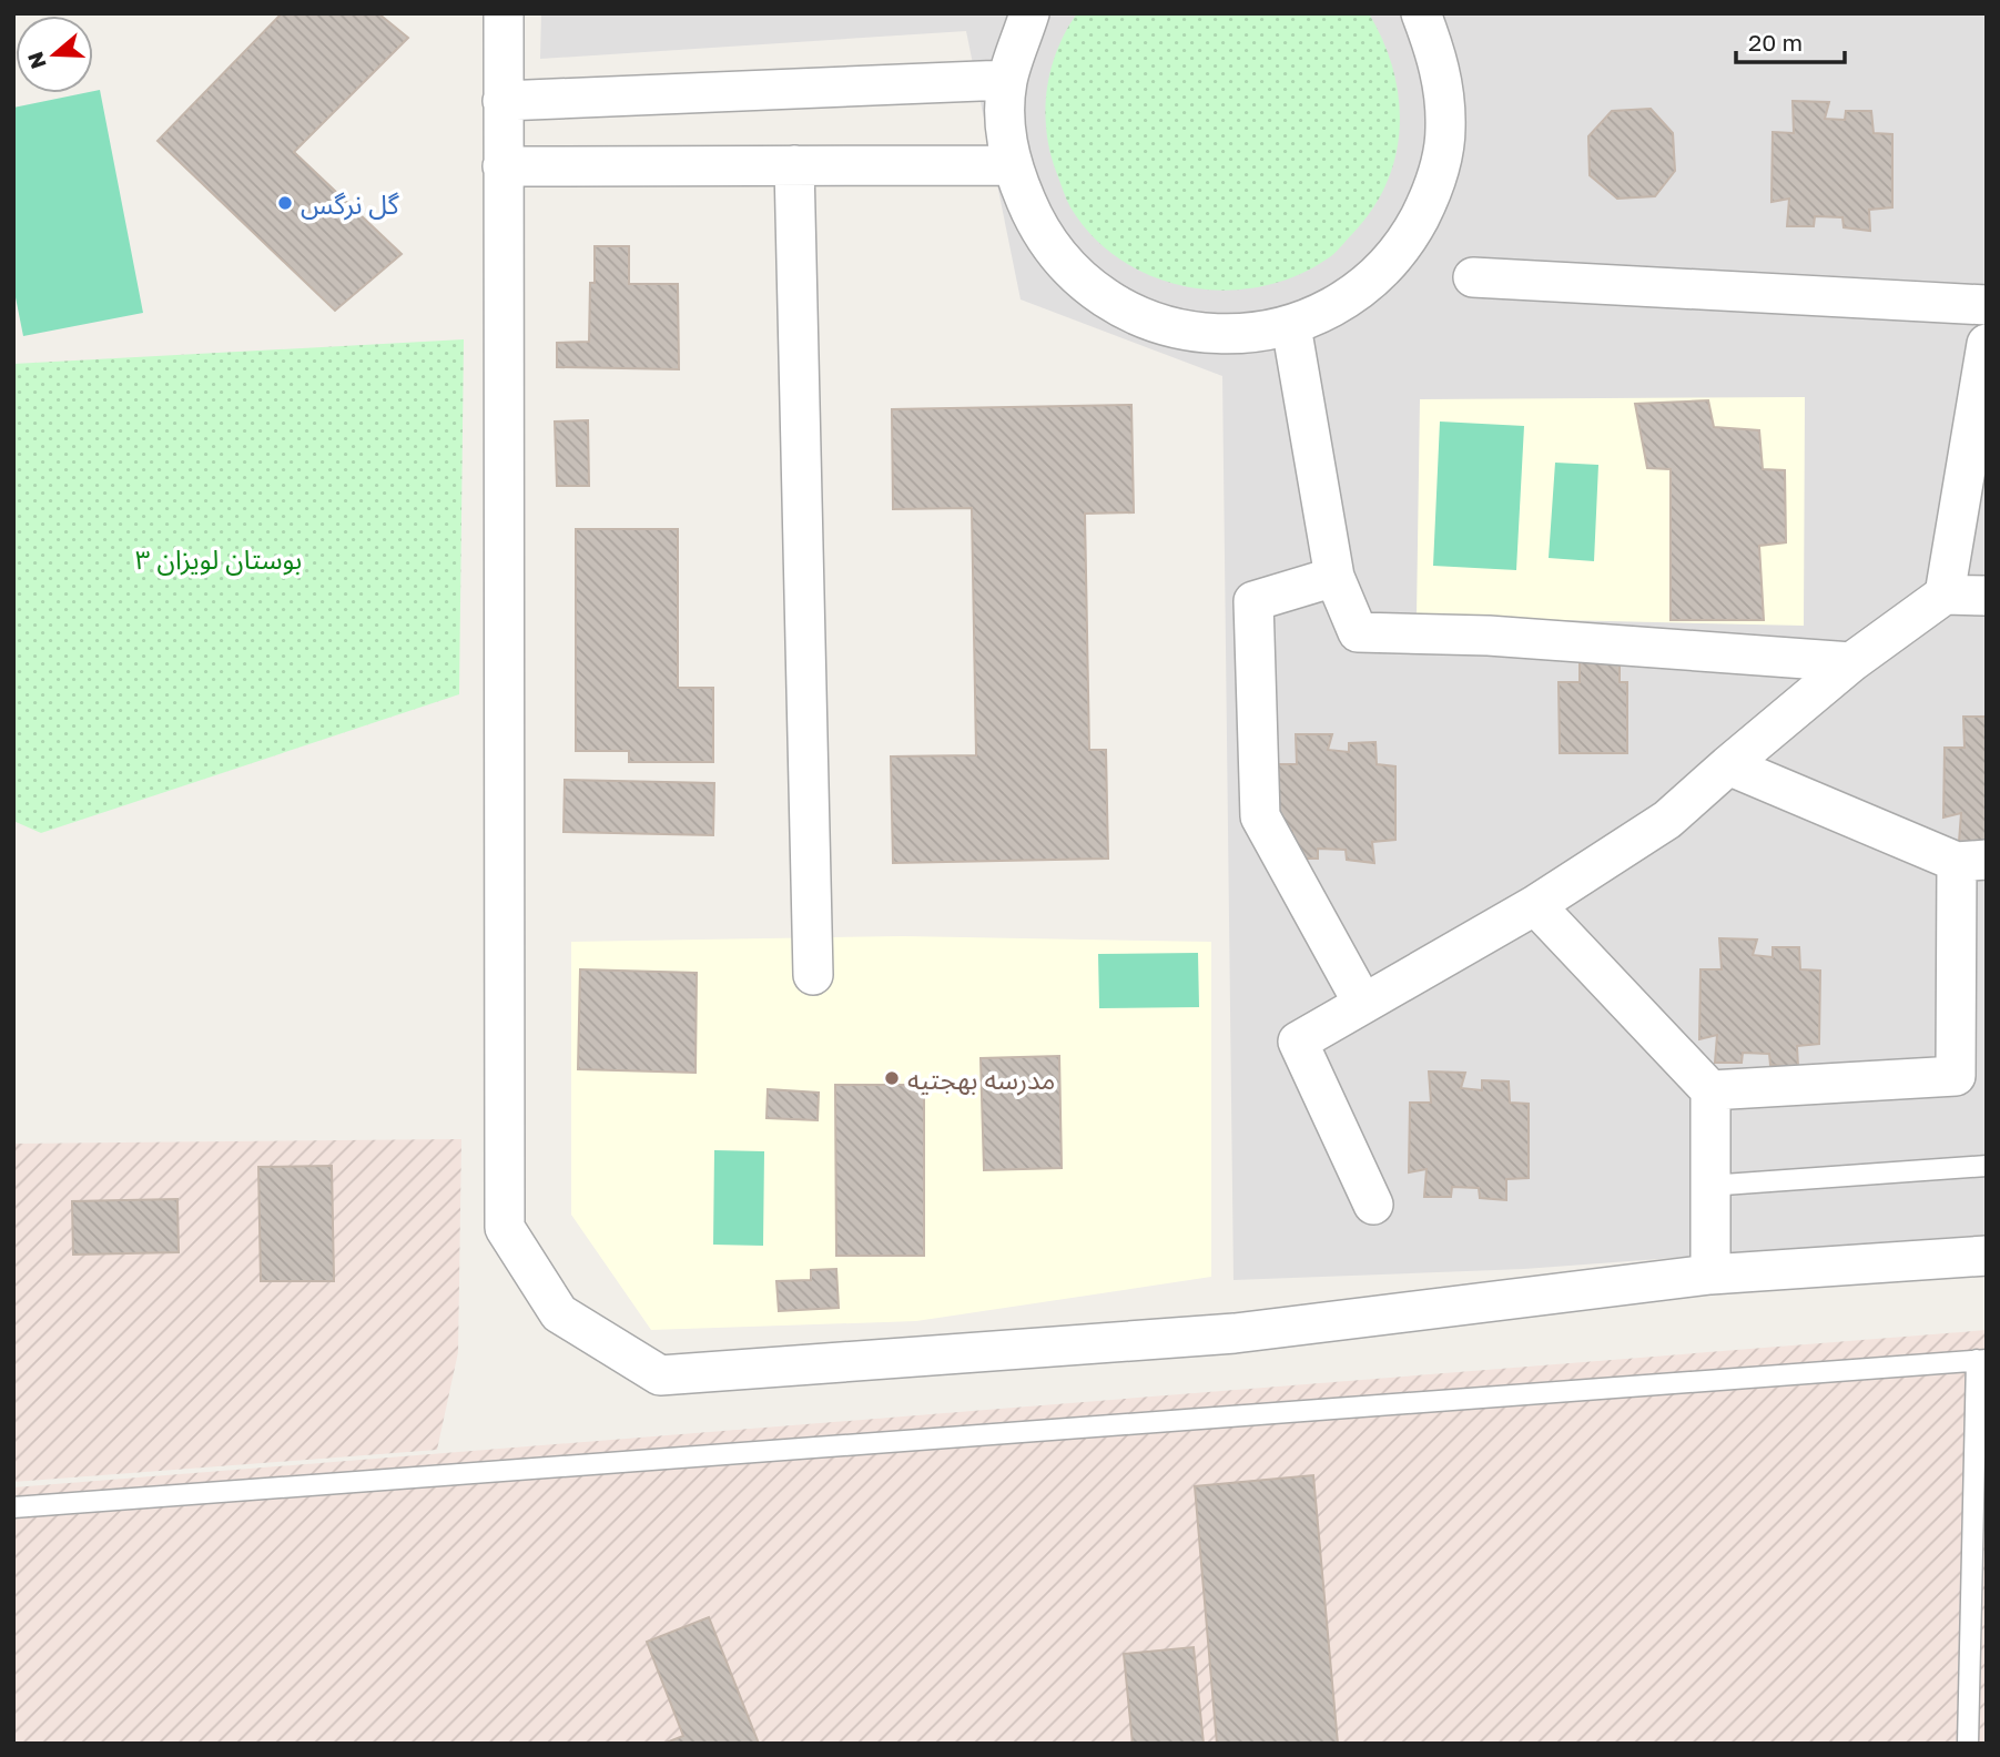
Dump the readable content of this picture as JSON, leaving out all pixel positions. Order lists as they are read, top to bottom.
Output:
{
  "parks": ["بوستان لویزان ۳"],
  "places": ["گل نرگس", "مدرسه بهجتیه"],
  "scale_bar": "20 m",
  "north": "left"
}
